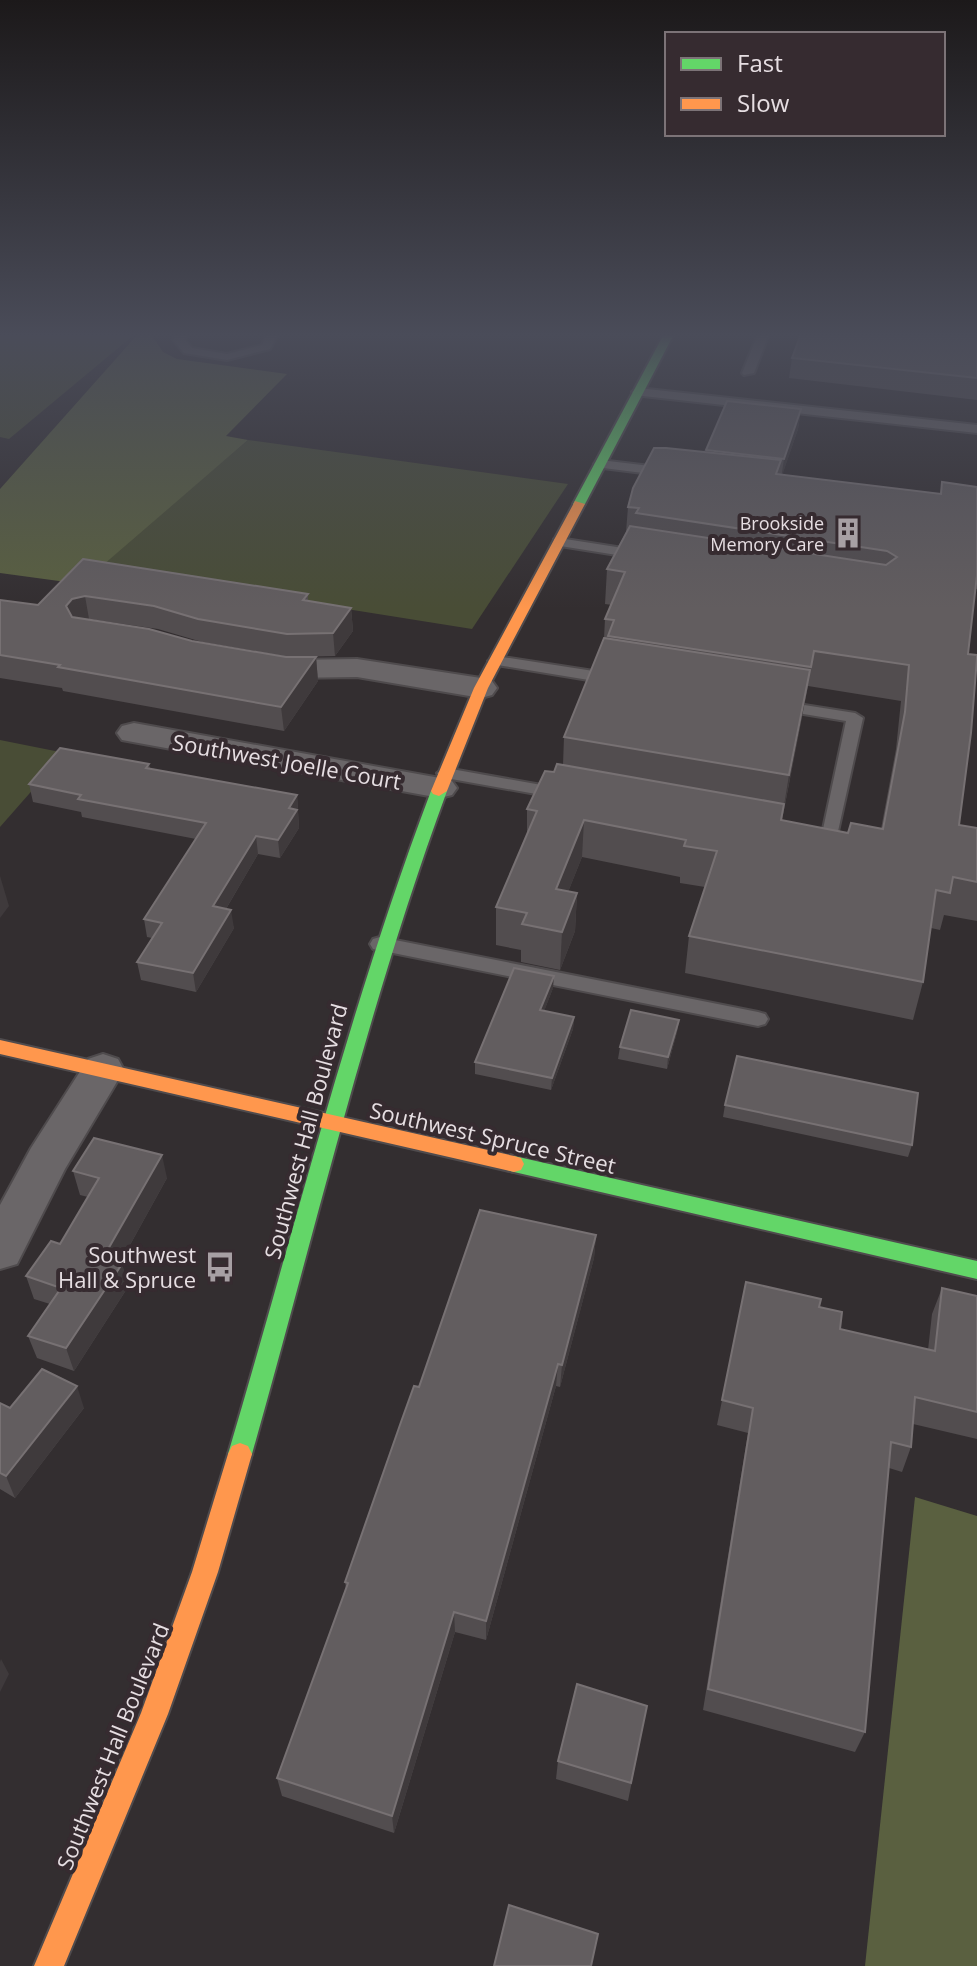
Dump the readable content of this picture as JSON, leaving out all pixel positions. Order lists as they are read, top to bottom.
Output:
{
  "streets": {
    "main road": ["Southwest Hall Boulevard", "Southwest Spruce Street"],
    "street": ["Southwest Joelle Court"]
  },
  "crossings": [
    ["Southwest Joelle Court", "Southwest Hall Boulevard"],
    ["Southwest Hall Boulevard", "Southwest Spruce Street"]
  ],
  "places": {
    "building": ["Brookside Memory Care"],
    "bus stop": ["Southwest Hall & Spruce"]
  },
  "legend": ["Fast", "Slow"]
}
